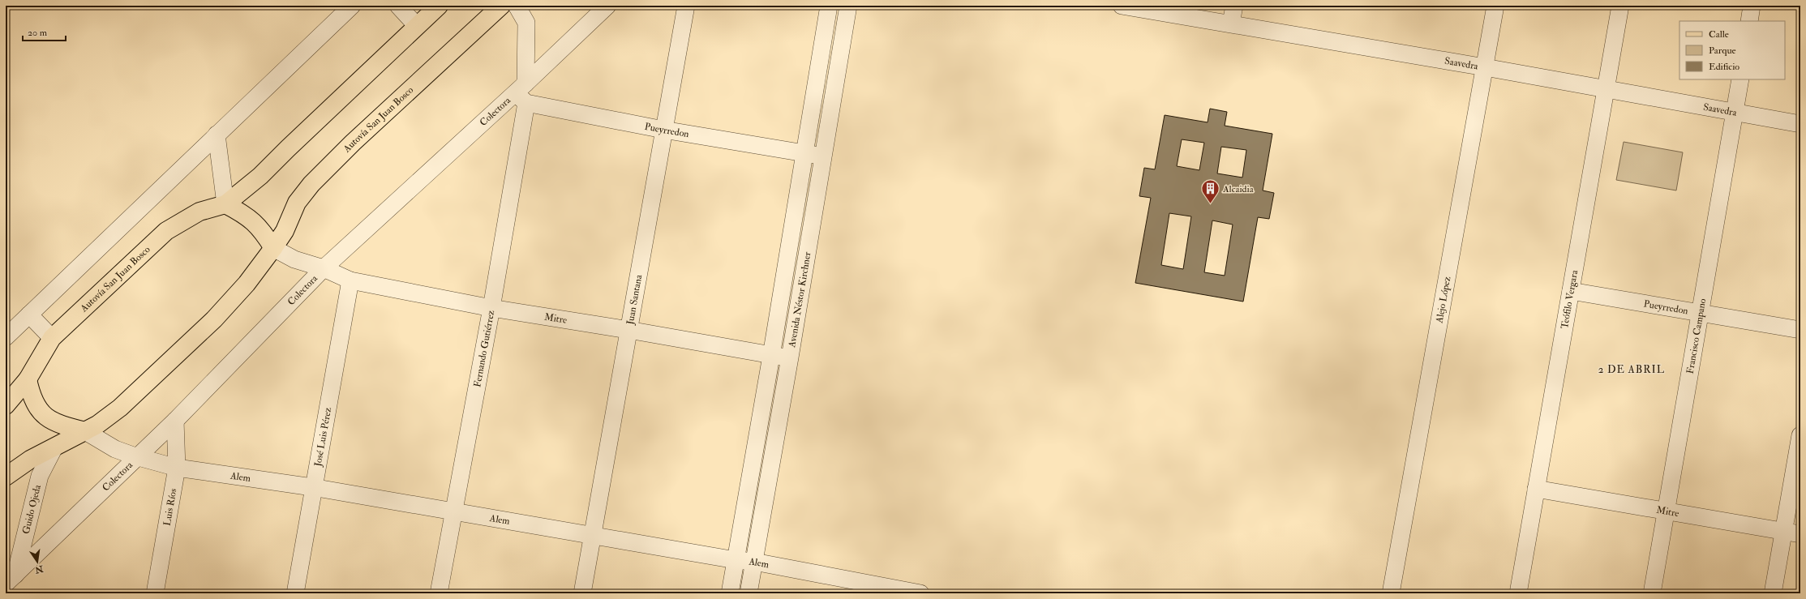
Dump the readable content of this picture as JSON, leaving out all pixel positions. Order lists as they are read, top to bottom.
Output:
{
  "streets": {
    "main road": ["Autovía San Juan Bosco"],
    "street": [
      "Saavedra",
      "Colectora",
      "Pueyrredon",
      "Juan Santana",
      "Teófilo Vergara",
      "Avenida Néstor Kirchner",
      "Alejo López",
      "Mitre",
      "Francisco Campano",
      "Fernando Gutiérrez",
      "José Luis Pérez",
      "Alem",
      "Luis Ríos",
      "Guido Ojeda"
    ]
  },
  "crossings": [
    ["Saavedra", "Teófilo Vergara"],
    ["Saavedra", "Alejo López"],
    ["Saavedra", "Francisco Campano"],
    ["Colectora", "Pueyrredon"],
    ["Colectora", "Mitre"],
    ["Colectora", "Fernando Gutiérrez"],
    ["Colectora", "Alem"],
    ["Colectora", "Luis Ríos"],
    ["Colectora", "Guido Ojeda"],
    ["Autovía San Juan Bosco", "Mitre"],
    ["Autovía San Juan Bosco", "Alem"],
    ["Autovía San Juan Bosco", "Guido Ojeda"],
    ["Pueyrredon", "Juan Santana"],
    ["Pueyrredon", "Teófilo Vergara"],
    ["Pueyrredon", "Avenida Néstor Kirchner"],
    ["Pueyrredon", "Francisco Campano"],
    ["Pueyrredon", "Fernando Gutiérrez"],
    ["Juan Santana", "Mitre"],
    ["Juan Santana", "Alem"],
    ["Teófilo Vergara", "Mitre"],
    ["Avenida Néstor Kirchner", "Mitre"],
    ["Avenida Néstor Kirchner", "Alem"],
    ["Mitre", "Francisco Campano"],
    ["Mitre", "Fernando Gutiérrez"],
    ["Mitre", "José Luis Pérez"],
    ["Fernando Gutiérrez", "Alem"],
    ["José Luis Pérez", "Alem"],
    ["Alem", "Luis Ríos"]
  ],
  "districts": ["2 DE ABRIL"],
  "places": {
    "building": ["Alcaidia"]
  },
  "legend": ["Calle", "Parque", "Edificio"],
  "scale_bar": "20 m",
  "north": "bottom"
}
